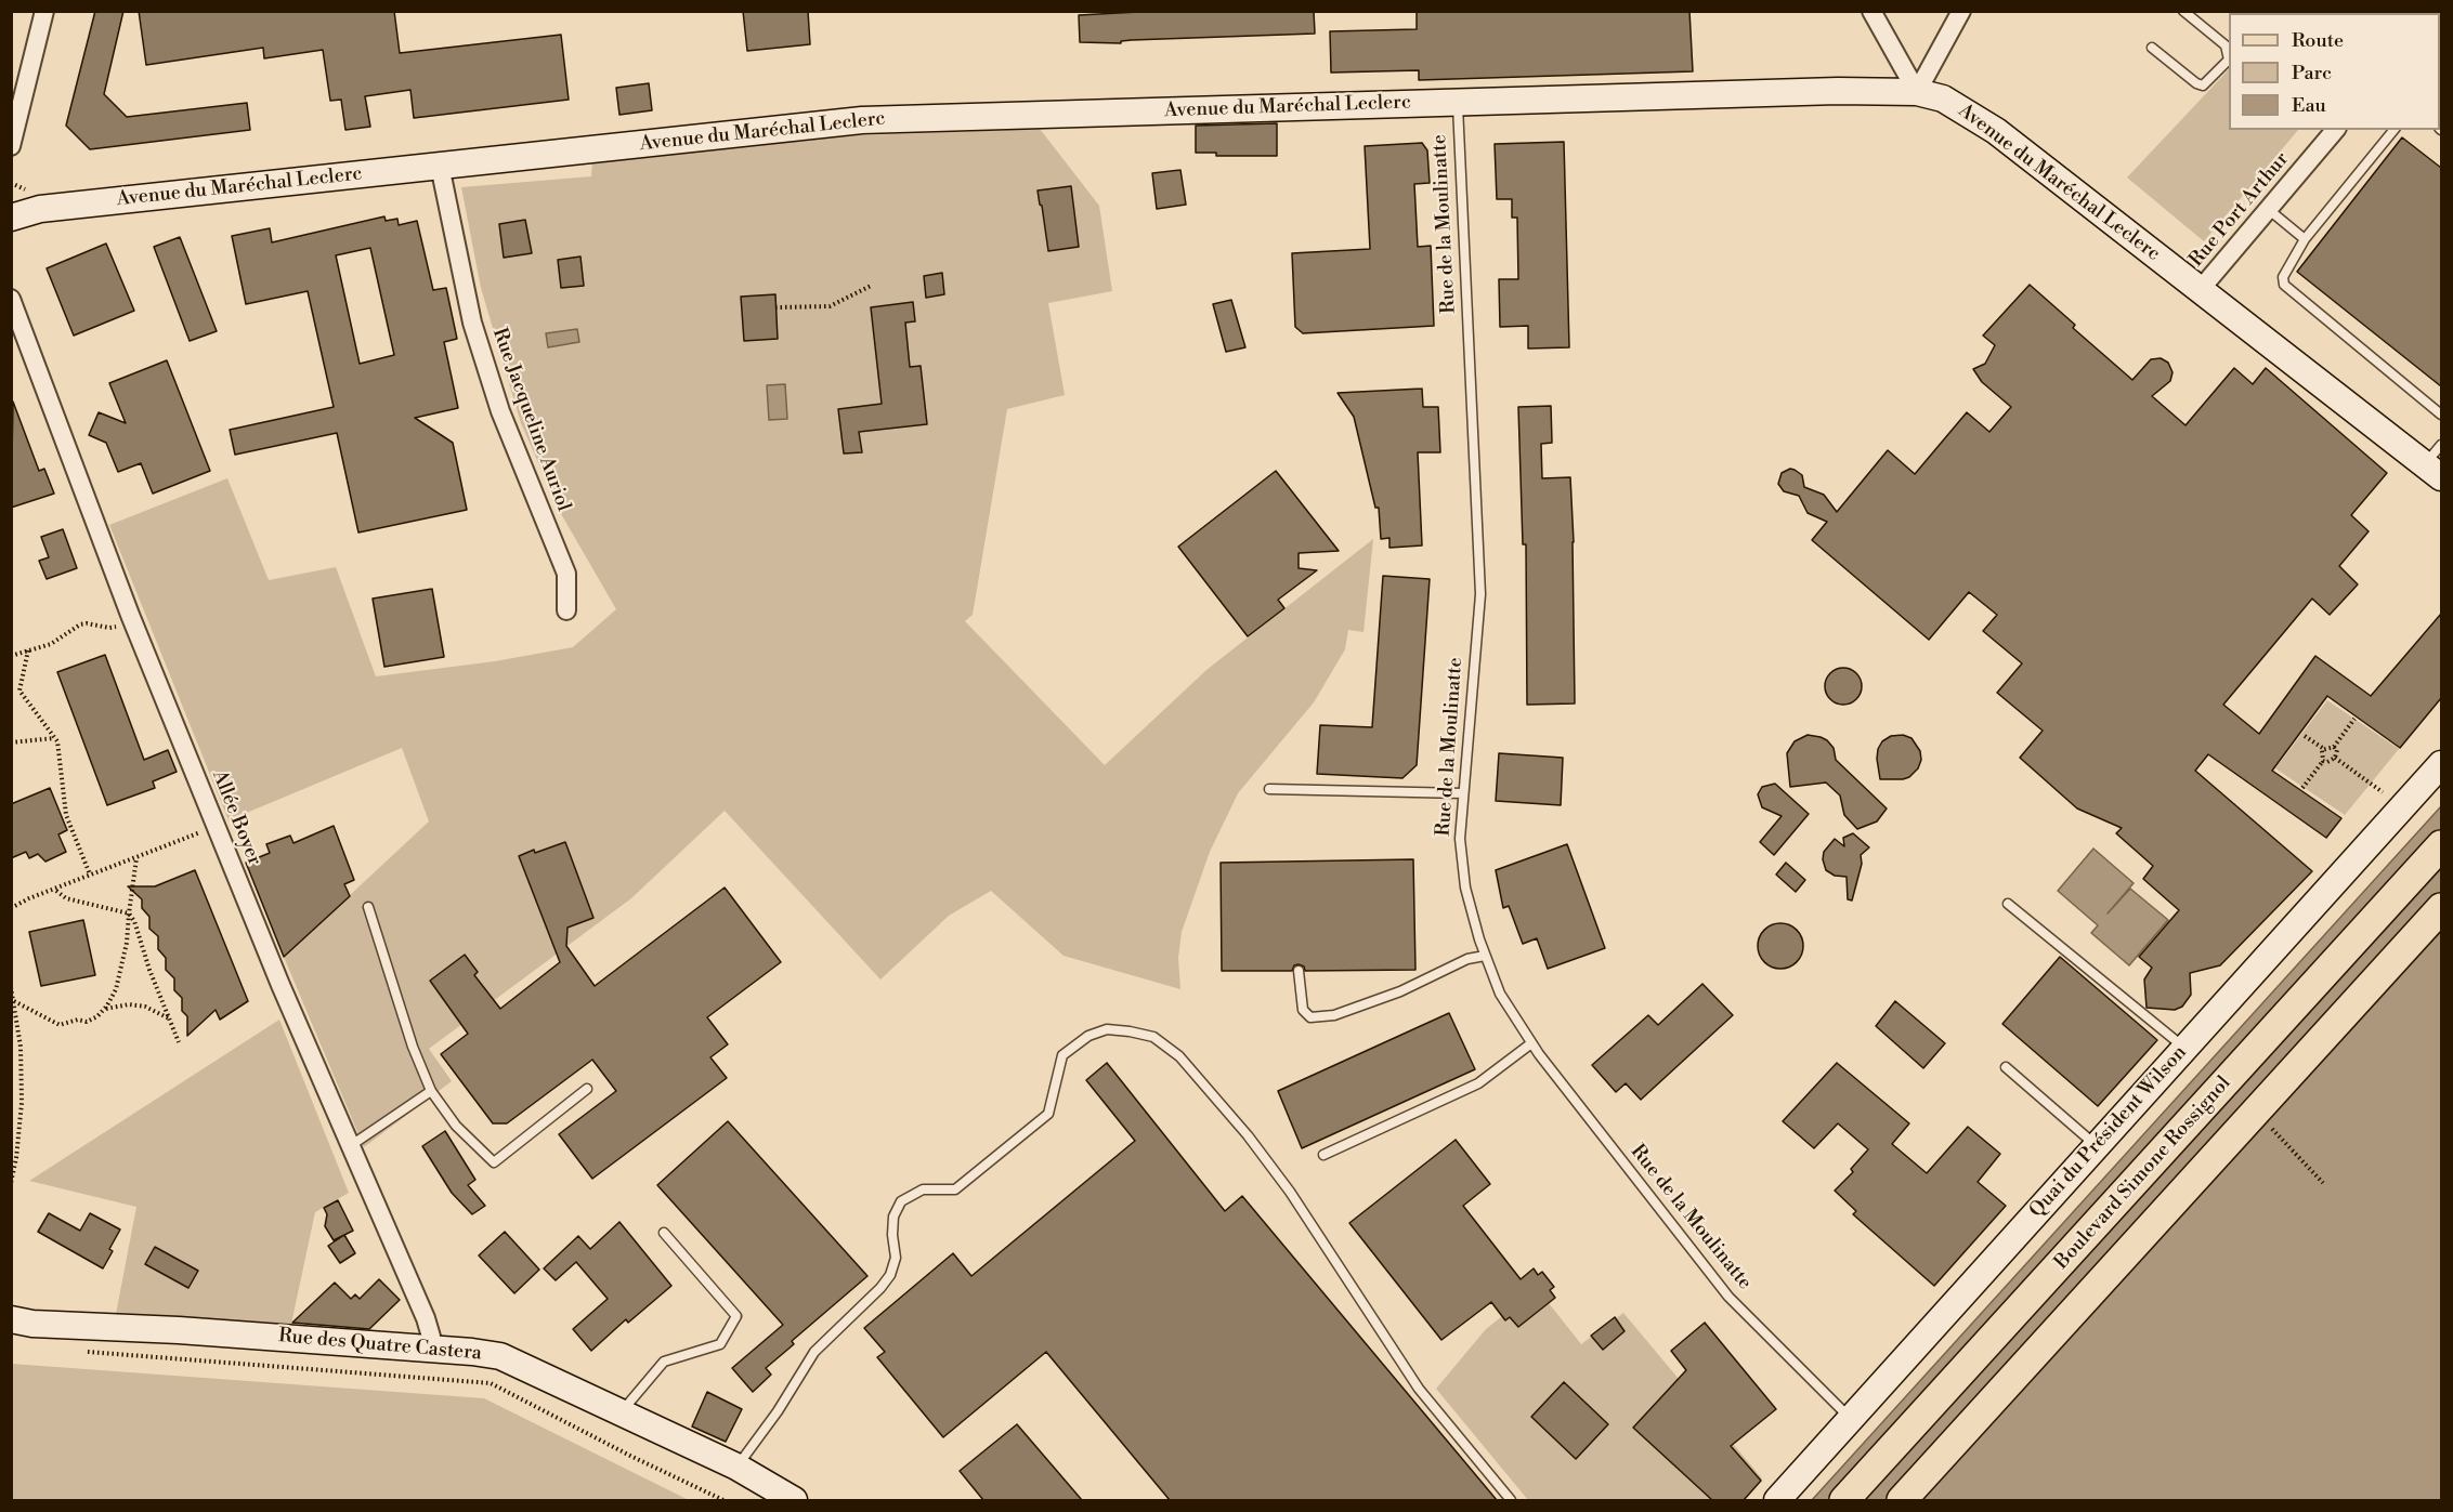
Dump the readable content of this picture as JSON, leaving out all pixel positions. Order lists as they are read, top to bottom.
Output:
{
  "streets": {
    "main road": ["Boulevard Simone Rossignol"],
    "street": [
      "Avenue du Maréchal Leclerc",
      "Rue Port Arthur",
      "Rue Jacqueline Auriol",
      "Allée Boyer",
      "Quai du Président Wilson",
      "Rue des Quatre Castera"
    ],
    "lane": ["Rue de la Moulinatte"]
  },
  "crossings": [
    ["Avenue du Maréchal Leclerc", "Rue Port Arthur"],
    ["Avenue du Maréchal Leclerc", "Rue de la Moulinatte"],
    ["Avenue du Maréchal Leclerc", "Rue Jacqueline Auriol"],
    ["Rue de la Moulinatte", "Quai du Président Wilson"],
    ["Allée Boyer", "Rue des Quatre Castera"]
  ],
  "legend": ["Route", "Parc", "Eau"]
}
